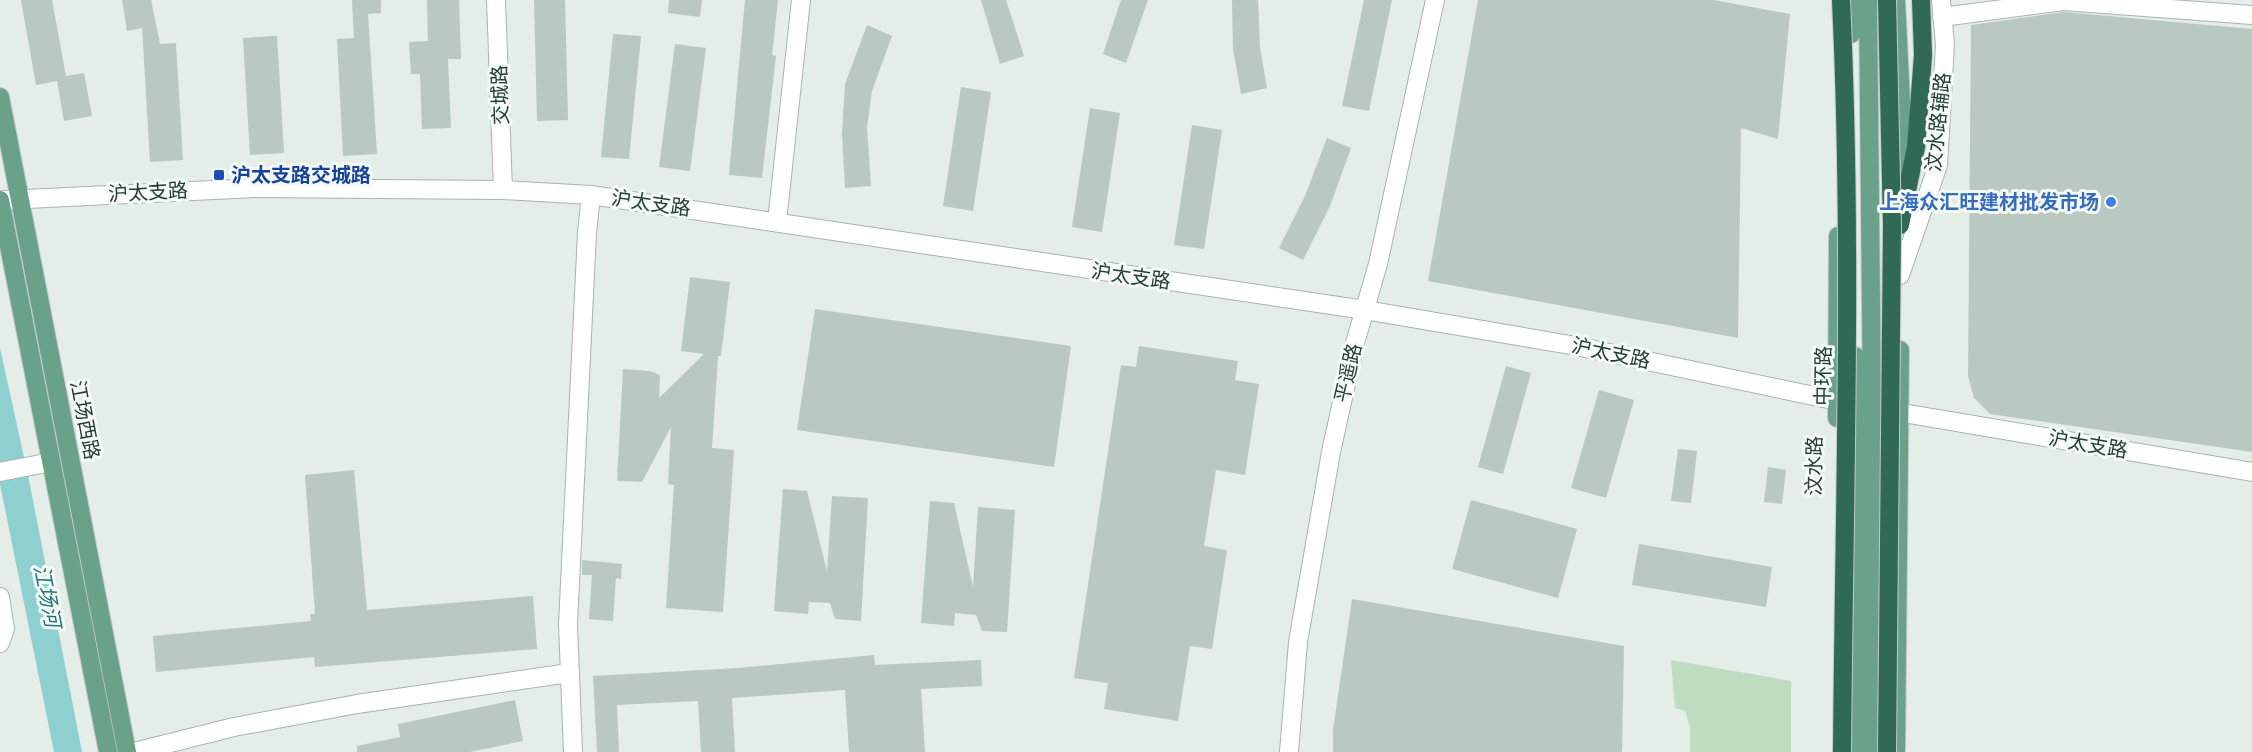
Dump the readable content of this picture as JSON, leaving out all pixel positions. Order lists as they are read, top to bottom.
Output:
{
  "streets": {
    "highway": ["中环路"],
    "main road": ["江场西路", "汶水路"],
    "street": [
      "交城路",
      "汶水路辅路",
      "沪太支路",
      "平遥路"
    ]
  },
  "crossings": [
    ["交城路", "沪太支路"],
    ["沪太支路", "平遥路"],
    ["沪太支路", "江场西路"],
    ["沪太支路", "汶水路"]
  ],
  "water": ["江场河"],
  "places": {
    "transit": ["沪太支路交城路"],
    "other": ["上海众汇旺建材批发市场"]
  }
}
